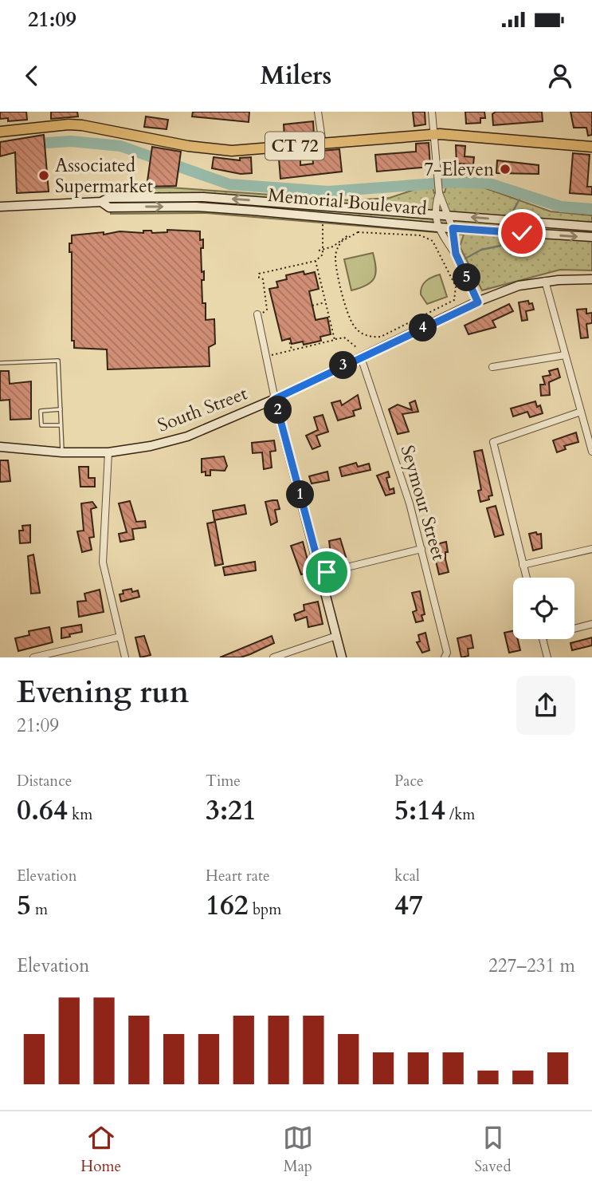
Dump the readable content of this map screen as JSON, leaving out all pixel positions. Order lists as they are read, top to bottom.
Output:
{
  "streets": {
    "highway": ["CT 72"],
    "main road": ["Memorial Boulevard", "South Street"],
    "street": ["Seymour Street"]
  },
  "crossings": [
    ["South Street", "Seymour Street"]
  ],
  "places": ["7-Eleven", "Associated Supermarket"],
  "page": {
    "status": "21:09",
    "header": "Milers",
    "pins": [
      "5",
      "4",
      "3",
      "2",
      "1"
    ],
    "heading": ["Evening run", "21:09"],
    "stats": [
      ["Distance", "0.64 km"],
      ["Time", "3:21"],
      ["Pace", "5:14 /km"],
      ["Elevation", "5 m"],
      ["Heart rate", "162 bpm"],
      ["kcal", "47"]
    ],
    "chart": ["Elevation", "227–231 m"],
    "tabs": ["Home", "Map", "Saved"]
  }
}
